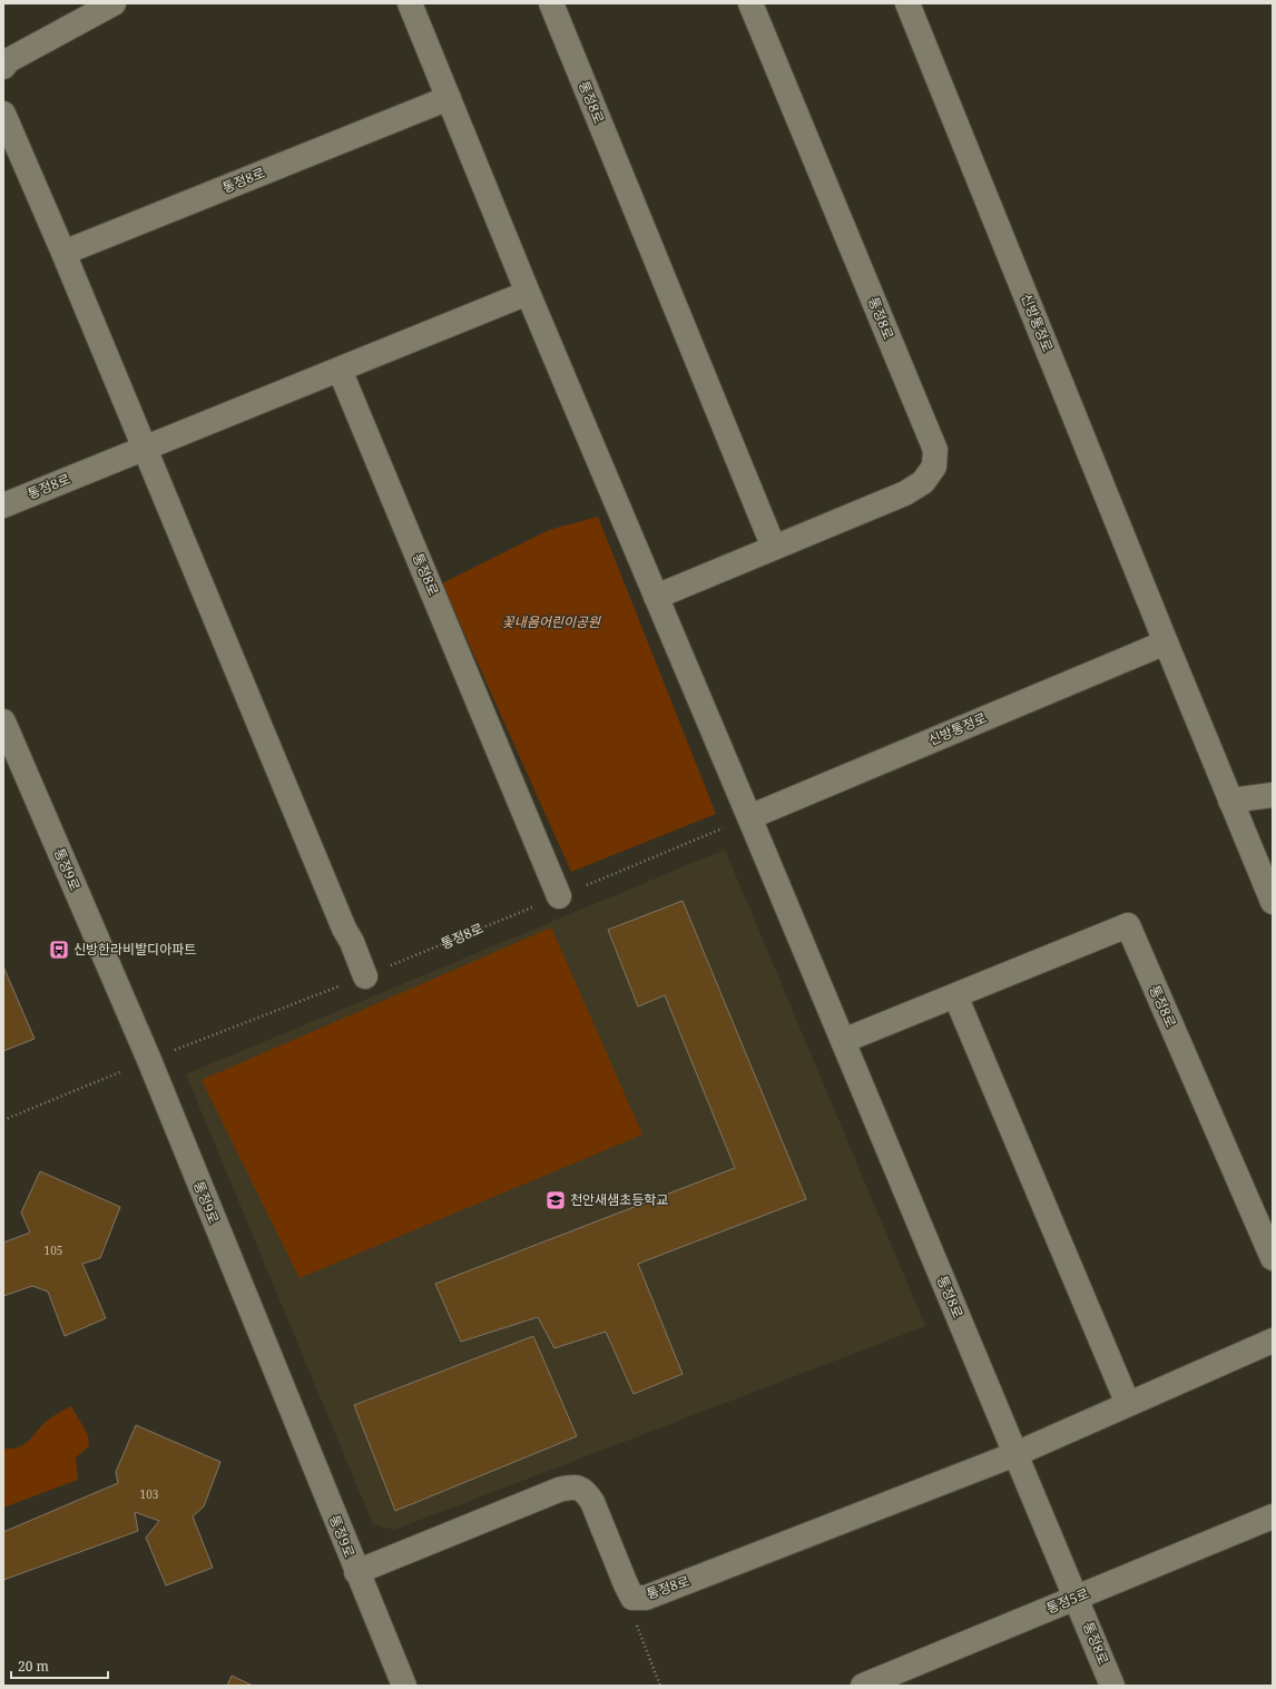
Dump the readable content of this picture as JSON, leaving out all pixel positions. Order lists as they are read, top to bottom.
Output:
{
  "streets": {
    "street": [
      "통정8로",
      "신방통정로",
      "통정9로",
      "통정5로"
    ]
  },
  "crossings": [
    ["통정8로", "신방통정로"],
    ["통정8로", "통정9로"],
    ["통정8로", "통정5로"]
  ],
  "parks": ["꽃내음어린이공원"],
  "places": {
    "bus stop": ["신방한라비발디아파트"],
    "school or university": ["천안새샘초등학교"]
  },
  "house_numbers": ["105", "103"],
  "scale_bar": "20 m"
}
